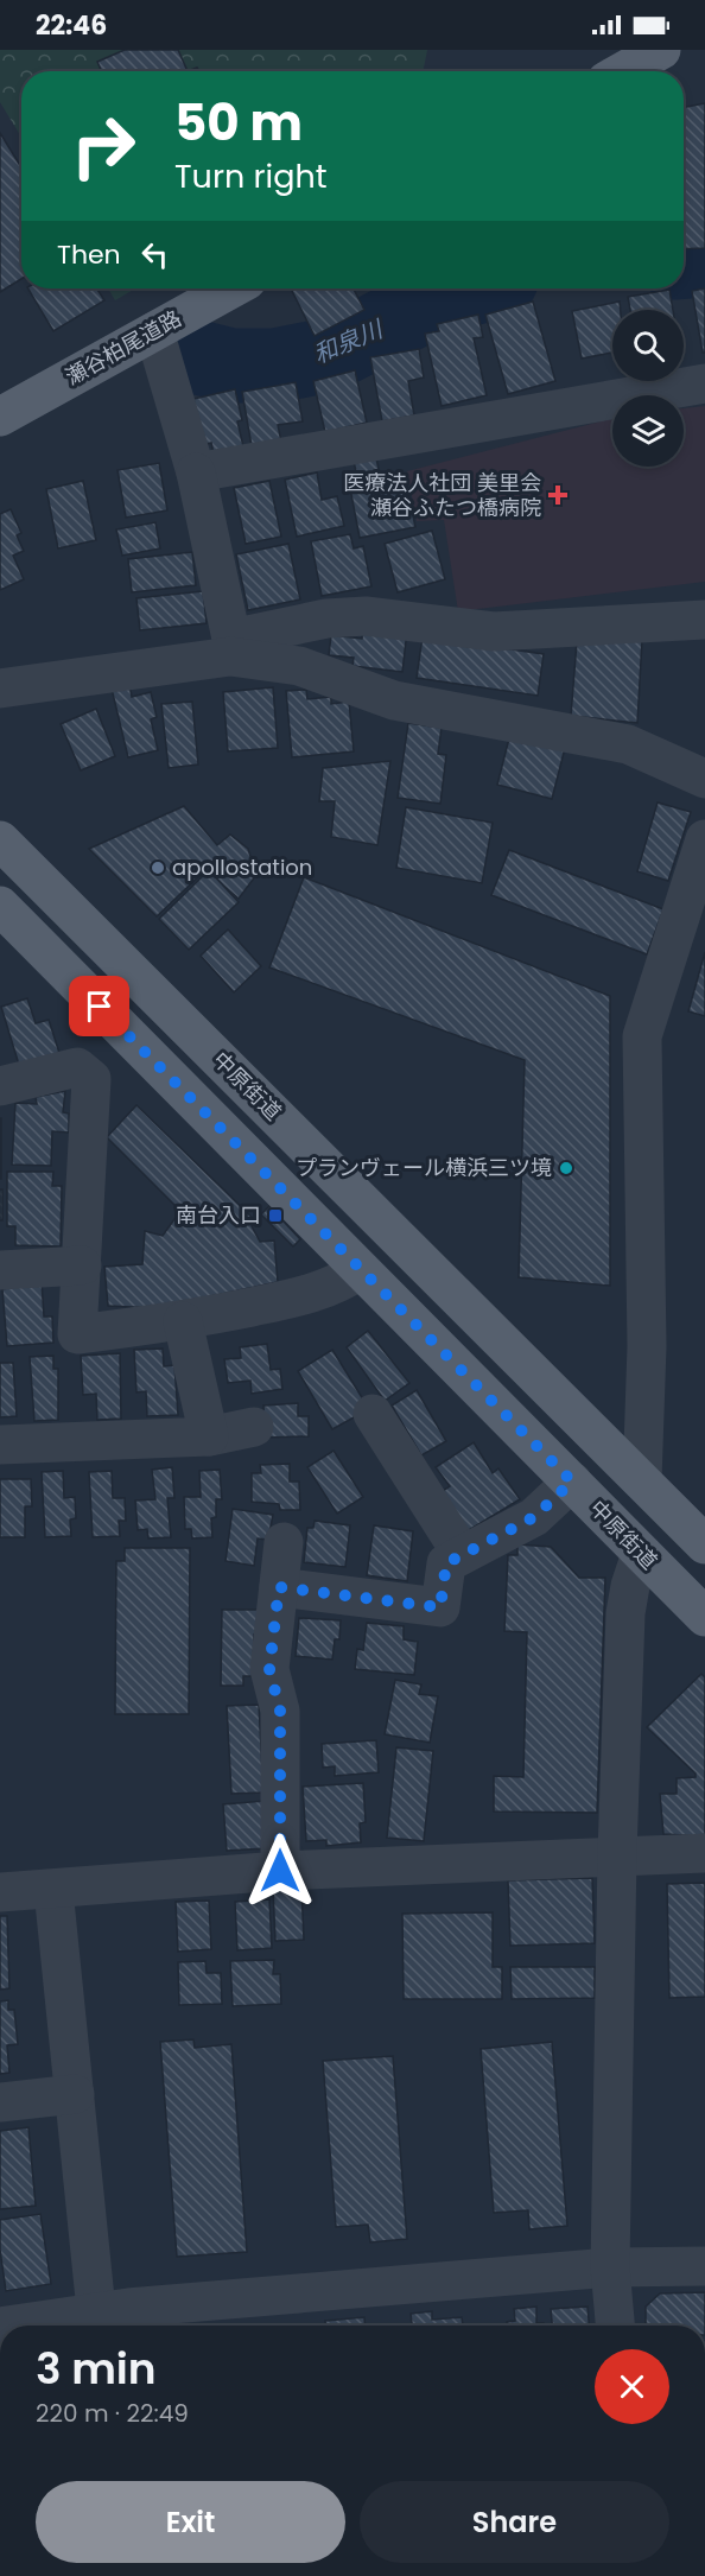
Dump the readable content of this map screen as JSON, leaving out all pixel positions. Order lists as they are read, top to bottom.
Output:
{
  "streets": {
    "main road": ["瀬谷柏尾道路", "中原街道"]
  },
  "water": ["和泉川"],
  "places": {
    "health": ["医療法人社団 美里会 瀬谷ふたつ橋病院"],
    "other": ["apollostation", "プランヴェール横浜三ツ境"],
    "transit": ["南台入口"]
  },
  "page": {
    "status": "22:46",
    "turn": ["50 m", "Turn right"],
    "then": "Then",
    "heading": ["3 min", "220 m · 22:49"],
    "buttons": ["Exit", "Share"]
  }
}
